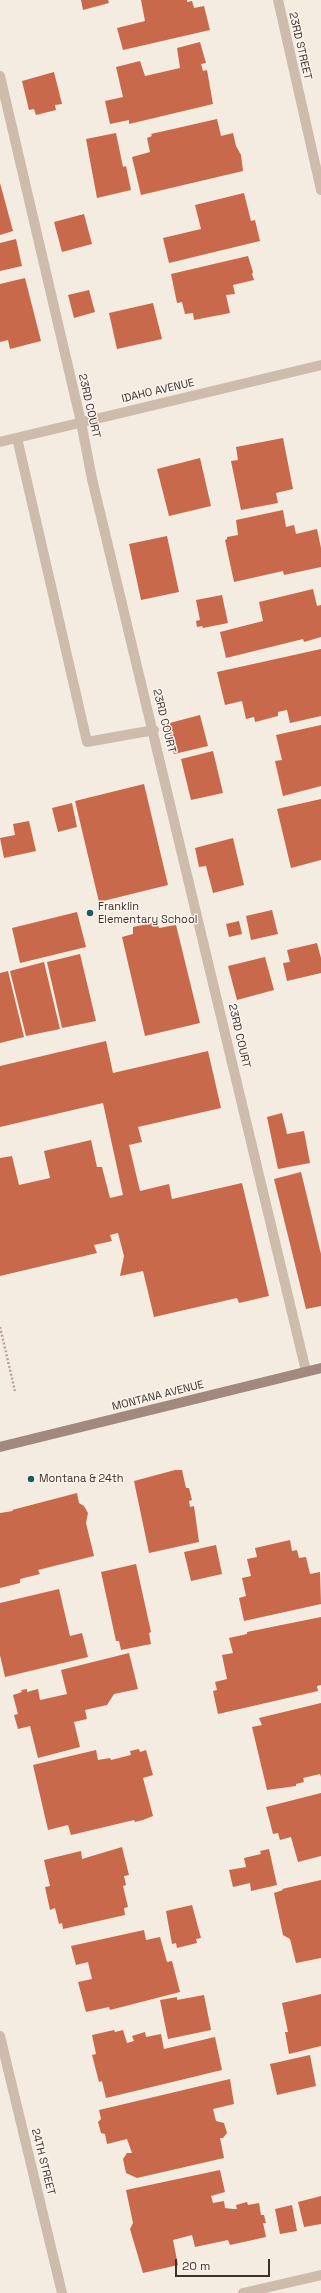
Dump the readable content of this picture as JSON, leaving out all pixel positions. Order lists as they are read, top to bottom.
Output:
{
  "streets": {
    "street": [
      "23RD STREET",
      "IDAHO AVENUE",
      "23RD COURT",
      "MONTANA AVENUE",
      "24TH STREET"
    ]
  },
  "crossings": [
    ["IDAHO AVENUE", "23RD COURT"],
    ["23RD COURT", "MONTANA AVENUE"]
  ],
  "places": ["Franklin Elementary School", "Montana & 24th"],
  "scale_bar": "20 m"
}
